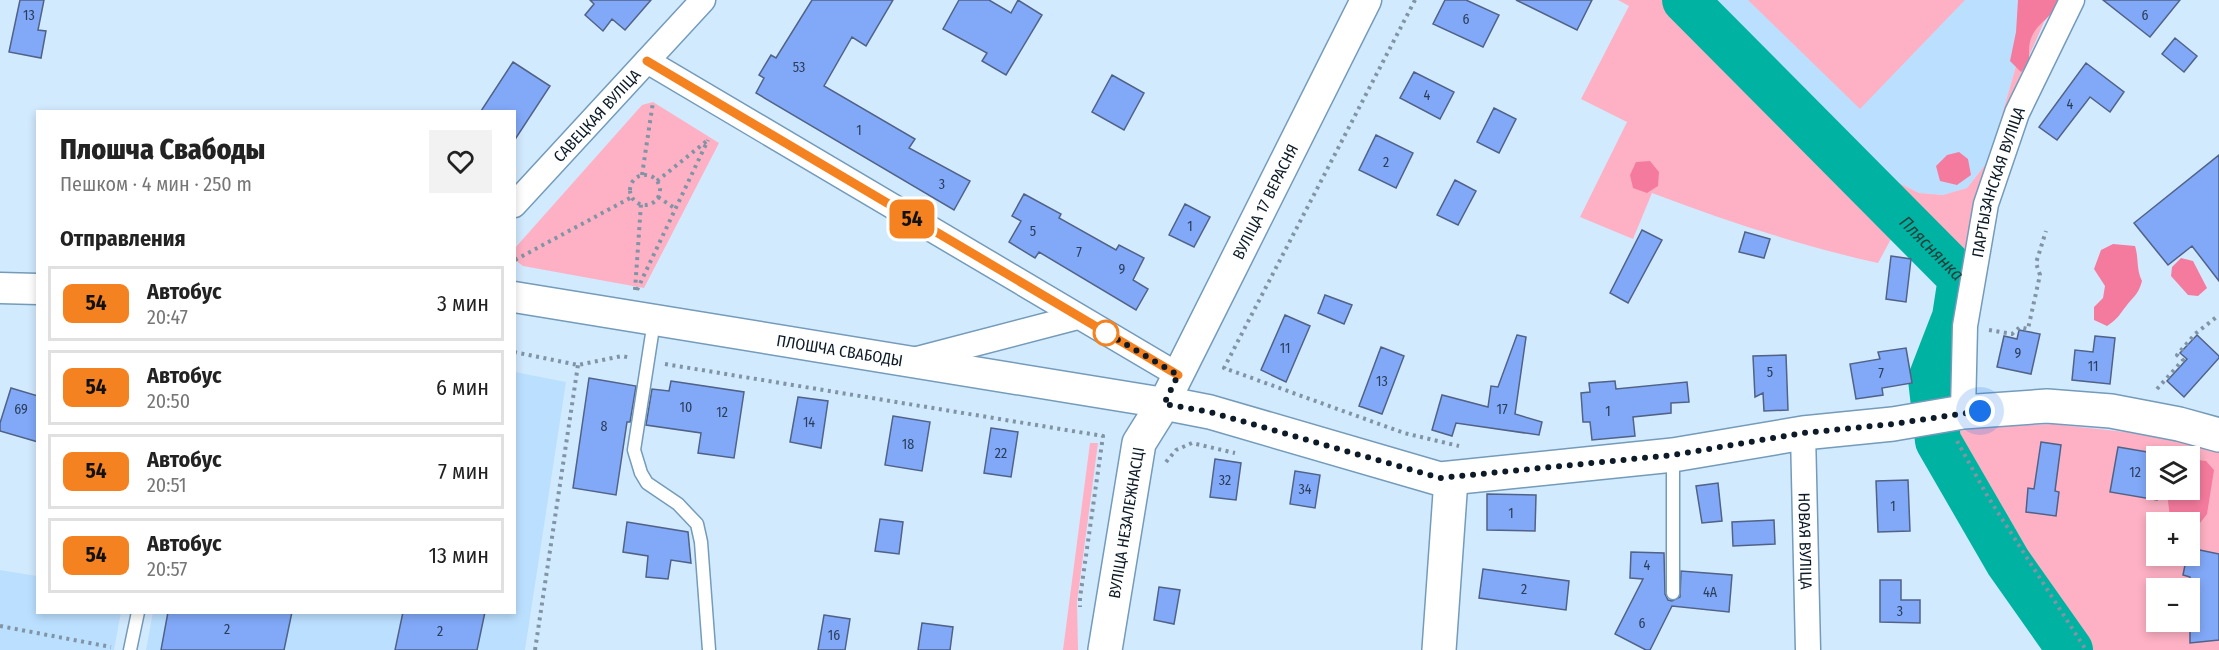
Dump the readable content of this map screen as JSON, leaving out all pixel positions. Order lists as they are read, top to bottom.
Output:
{
  "streets": {
    "main road": ["ВУЛІЦА НЕЗАЛЕЖНАСЦІ"],
    "street": [
      "САВЕЦКАЯ ВУЛІЦА",
      "ПАРТЫЗАНСКАЯ ВУЛІЦА",
      "ВУЛІЦА 17 ВЕРАСНЯ",
      "ПЛОШЧА СВАБОДЫ",
      "НОВАЯ ВУЛІЦА"
    ]
  },
  "crossings": [
    ["ВУЛІЦА 17 ВЕРАСНЯ", "ПЛОШЧА СВАБОДЫ"],
    ["ВУЛІЦА 17 ВЕРАСНЯ", "ВУЛІЦА НЕЗАЛЕЖНАСЦІ"],
    ["ПЛОШЧА СВАБОДЫ", "ВУЛІЦА НЕЗАЛЕЖНАСЦІ"]
  ],
  "water": ["Пляснянка"],
  "lines": ["bus line 54"],
  "house_numbers": [
    "13",
    "6",
    "6",
    "53",
    "4",
    "4",
    "1",
    "2",
    "3",
    "1",
    "5",
    "7",
    "9",
    "11",
    "9",
    "11",
    "5",
    "7",
    "13",
    "10",
    "69",
    "17",
    "1",
    "12",
    "14",
    "8",
    "18",
    "22",
    "12",
    "32",
    "34",
    "1",
    "1",
    "4",
    "2",
    "4А",
    "3",
    "6",
    "2",
    "2",
    "16"
  ],
  "page": {
    "on_map": "54",
    "heading": [
      ["Плошча Свабоды", "Пешком · 4 мин · 250 m"],
      "Отправления"
    ],
    "list": [
      {
        "mark": "54",
        "name": "Автобус",
        "note": "20:47",
        "value": "3 мин"
      },
      {
        "mark": "54",
        "name": "Автобус",
        "note": "20:50",
        "value": "6 мин"
      },
      {
        "mark": "54",
        "name": "Автобус",
        "note": "20:51",
        "value": "7 мин"
      },
      {
        "mark": "54",
        "name": "Автобус",
        "note": "20:57",
        "value": "13 мин"
      }
    ],
    "map_buttons": ["+", "−"]
  }
}
